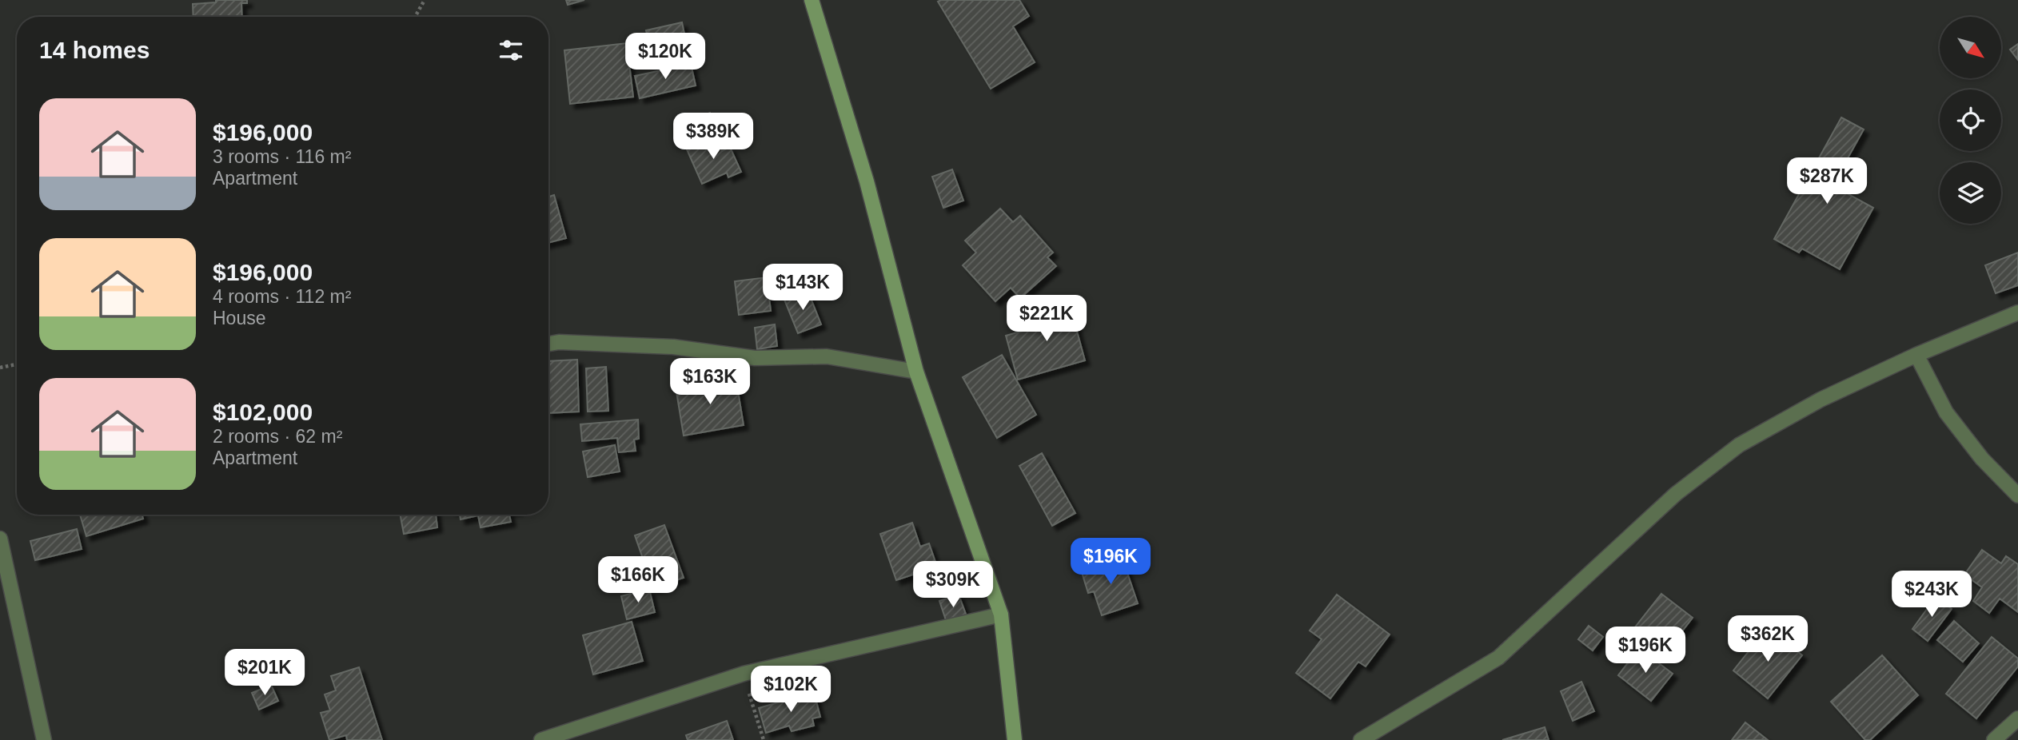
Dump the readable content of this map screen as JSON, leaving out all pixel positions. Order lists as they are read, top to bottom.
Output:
{
  "north": "bottom right",
  "page": {
    "heading": "14 homes",
    "price": [
      "$120K",
      "$389K",
      "$287K",
      "$143K",
      "$221K",
      "$163K",
      "$196K",
      "$166K",
      "$309K",
      "$243K",
      "$362K",
      "$196K",
      "$201K",
      "$102K"
    ],
    "list": [
      {
        "name": "$196,000",
        "note": "3 rooms · 116 m² · Apartment"
      },
      {
        "name": "$196,000",
        "note": "4 rooms · 112 m² · House"
      },
      {
        "name": "$102,000",
        "note": "2 rooms · 62 m² · Apartment"
      }
    ]
  }
}
